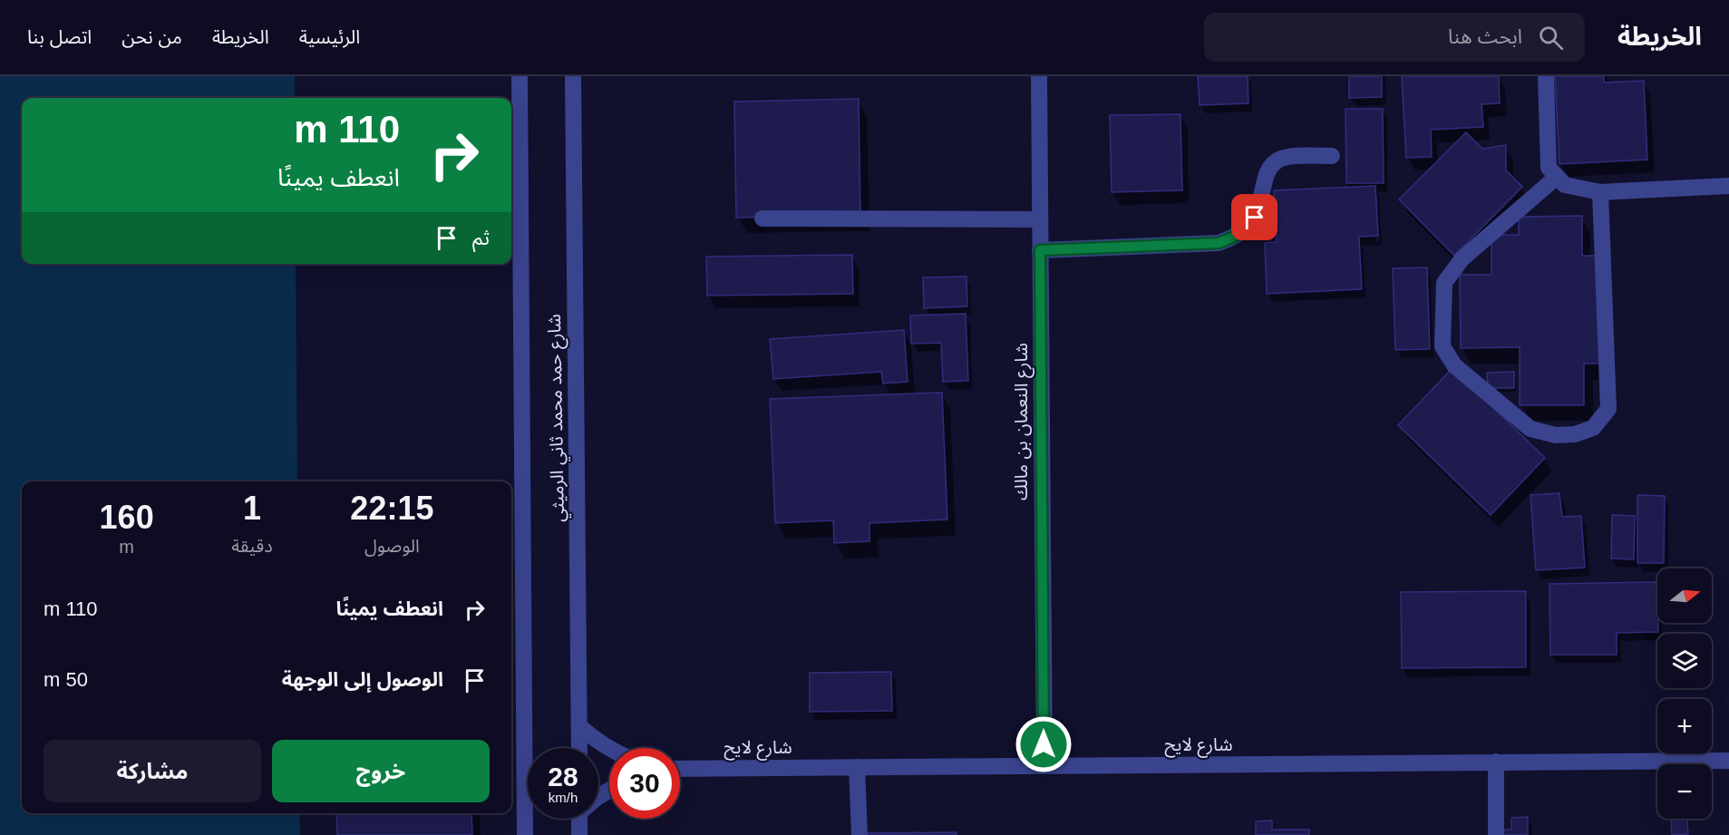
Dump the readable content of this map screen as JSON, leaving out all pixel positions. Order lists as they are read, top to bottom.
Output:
{
  "streets": {
    "street": ["شارع حمد محمد ثاني الرميثي", "شارع النعمان بن مالك", "شارع لايح"]
  },
  "crossings": [
    ["شارع النعمان بن مالك", "شارع لايح"]
  ],
  "north": "right",
  "page": {
    "header": "الخريطة",
    "search": "ابحث هنا",
    "nav": [
      "الرئيسية",
      "الخريطة",
      "من نحن",
      "اتصل بنا"
    ],
    "turn": ["110 m", "انعطف يمينًا"],
    "then": "ثم",
    "eta": [
      "22:15",
      "الوصول",
      "1",
      "دقيقة",
      "160",
      "m"
    ],
    "map_buttons": ["+", "−"],
    "list": [
      {
        "name": "انعطف يمينًا",
        "value": "110 m"
      },
      {
        "name": "الوصول إلى الوجهة",
        "value": "50 m"
      }
    ],
    "buttons": ["خروج", "مشاركة"],
    "speed": "28 km/h",
    "limit": "30"
  }
}
